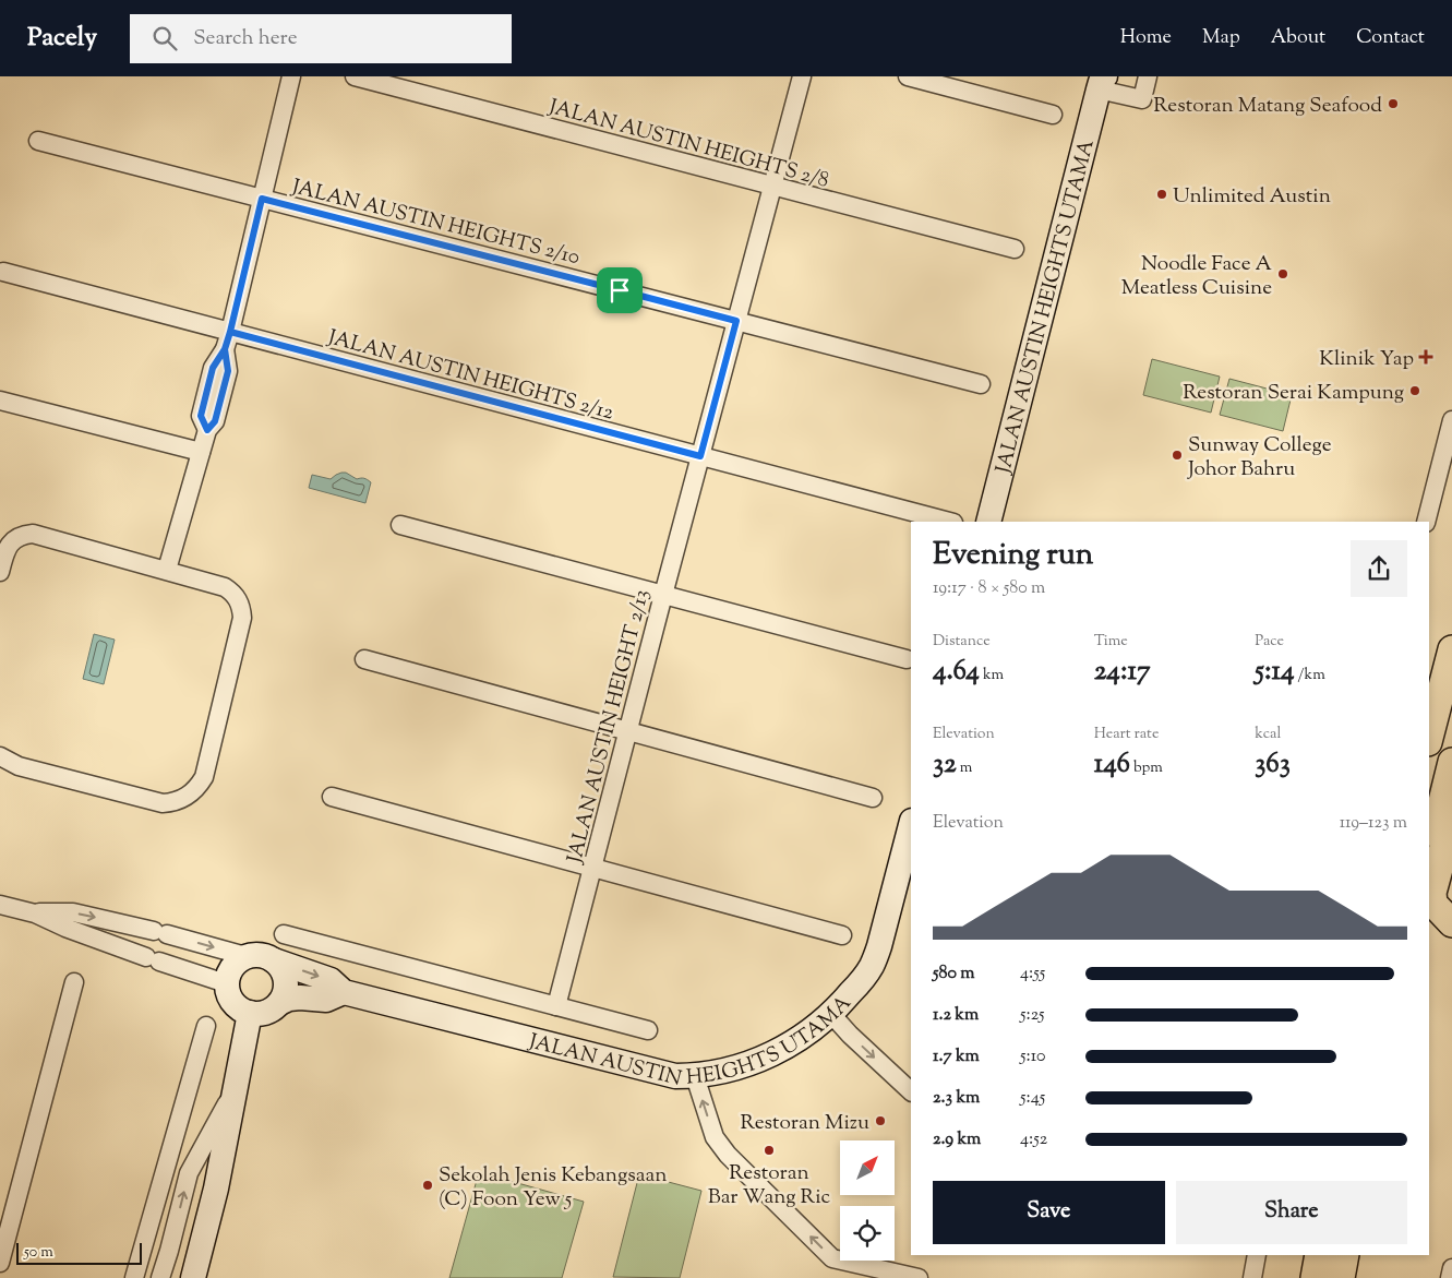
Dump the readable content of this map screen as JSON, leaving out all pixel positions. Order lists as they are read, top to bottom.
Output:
{
  "streets": {
    "street": [
      "JALAN AUSTIN HEIGHTS 2/8",
      "JALAN AUSTIN HEIGHTS 2/10",
      "JALAN AUSTIN HEIGHTS UTAMA",
      "JALAN AUSTIN HEIGHTS 2/12",
      "JALAN AUSTIN HEIGHT 2/13"
    ]
  },
  "crossings": [
    ["JALAN AUSTIN HEIGHTS 2/8", "JALAN AUSTIN HEIGHT 2/13"],
    ["JALAN AUSTIN HEIGHTS 2/10", "JALAN AUSTIN HEIGHT 2/13"],
    ["JALAN AUSTIN HEIGHTS 2/12", "JALAN AUSTIN HEIGHT 2/13"]
  ],
  "places": {
    "other": [
      "Restoran Matang Seafood",
      "Unlimited Austin",
      "Noodle Face A Meatless Cuisine",
      "Restoran Serai Kampung",
      "Sunway College Johor Bahru",
      "Restoran Mizu",
      "Restoran Bar Wang Ric",
      "Sekolah Jenis Kebangsaan (C) Foon Yew 5"
    ],
    "health": ["Klinik Yap"]
  },
  "scale_bar": "50 m",
  "north": "top right",
  "page": {
    "header": "Pacely",
    "search": "Search here",
    "nav": [
      "Home",
      "Map",
      "About",
      "Contact"
    ],
    "heading": ["Evening run", "19:17 · 8 × 580 m"],
    "stats": [
      ["Distance", "4.64 km"],
      ["Time", "24:17"],
      ["Pace", "5:14 /km"],
      ["Elevation", "32 m"],
      ["Heart rate", "146 bpm"],
      ["kcal", "363"]
    ],
    "chart": ["Elevation", "119–123 m"],
    "list": [
      {
        "name": "580 m",
        "note": "4:55"
      },
      {
        "name": "1.2 km",
        "note": "5:25"
      },
      {
        "name": "1.7 km",
        "note": "5:10"
      },
      {
        "name": "2.3 km",
        "note": "5:45"
      },
      {
        "name": "2.9 km",
        "note": "4:52"
      }
    ],
    "buttons": ["Save", "Share"],
    "scale": "50 m"
  }
}
